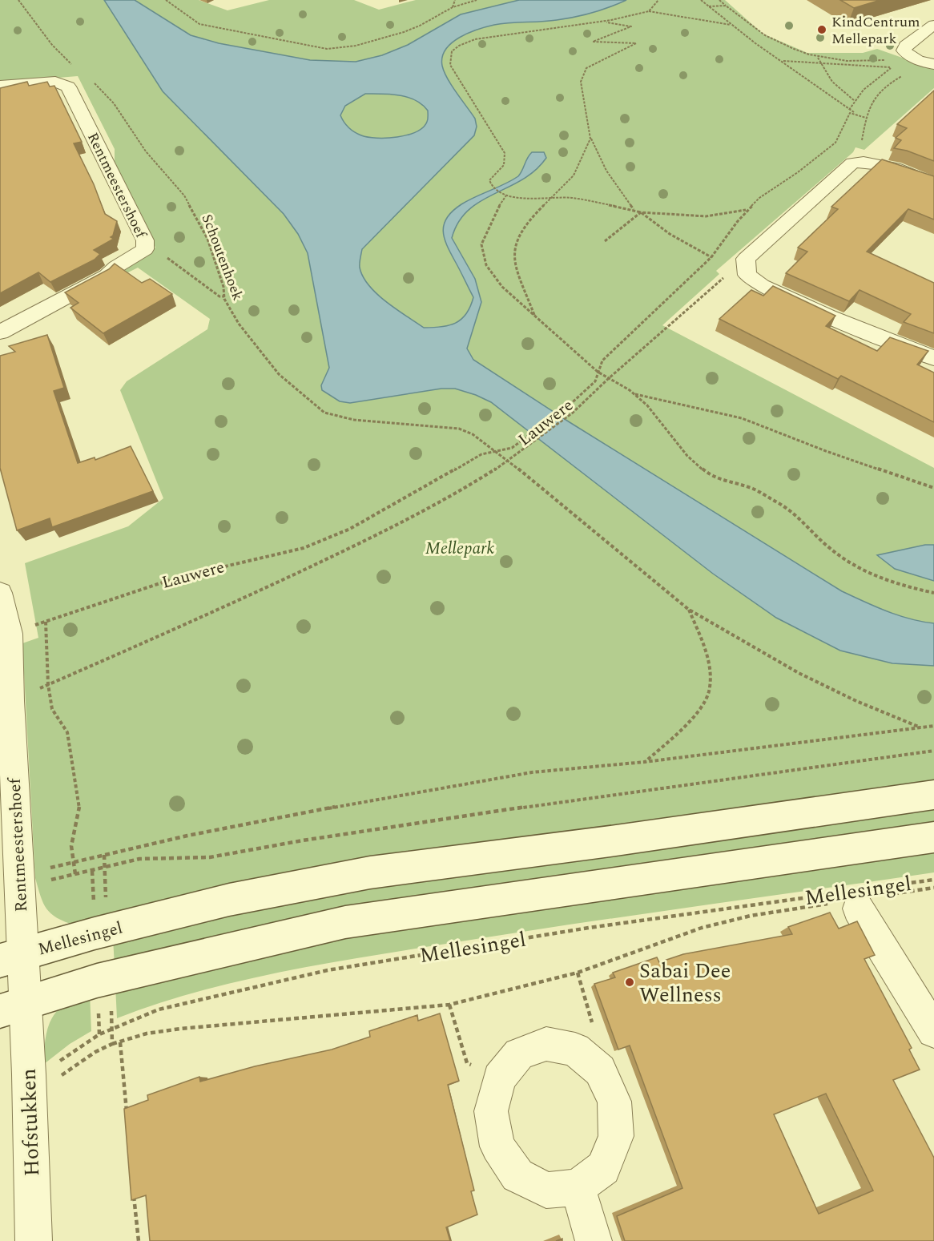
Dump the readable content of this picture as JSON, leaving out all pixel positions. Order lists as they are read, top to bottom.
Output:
{
  "streets": {
    "street": ["Rentmeestershoef", "Mellesingel", "Hofstukken"],
    "path": ["Schoutenhoek", "Lauwere"]
  },
  "crossings": [
    ["Rentmeestershoef", "Mellesingel"],
    ["Schoutenhoek", "Lauwere"],
    ["Mellesingel", "Hofstukken"]
  ],
  "parks": ["Mellepark"],
  "places": ["KindCentrum Mellepark", "Sabai Dee Wellness"]
}
